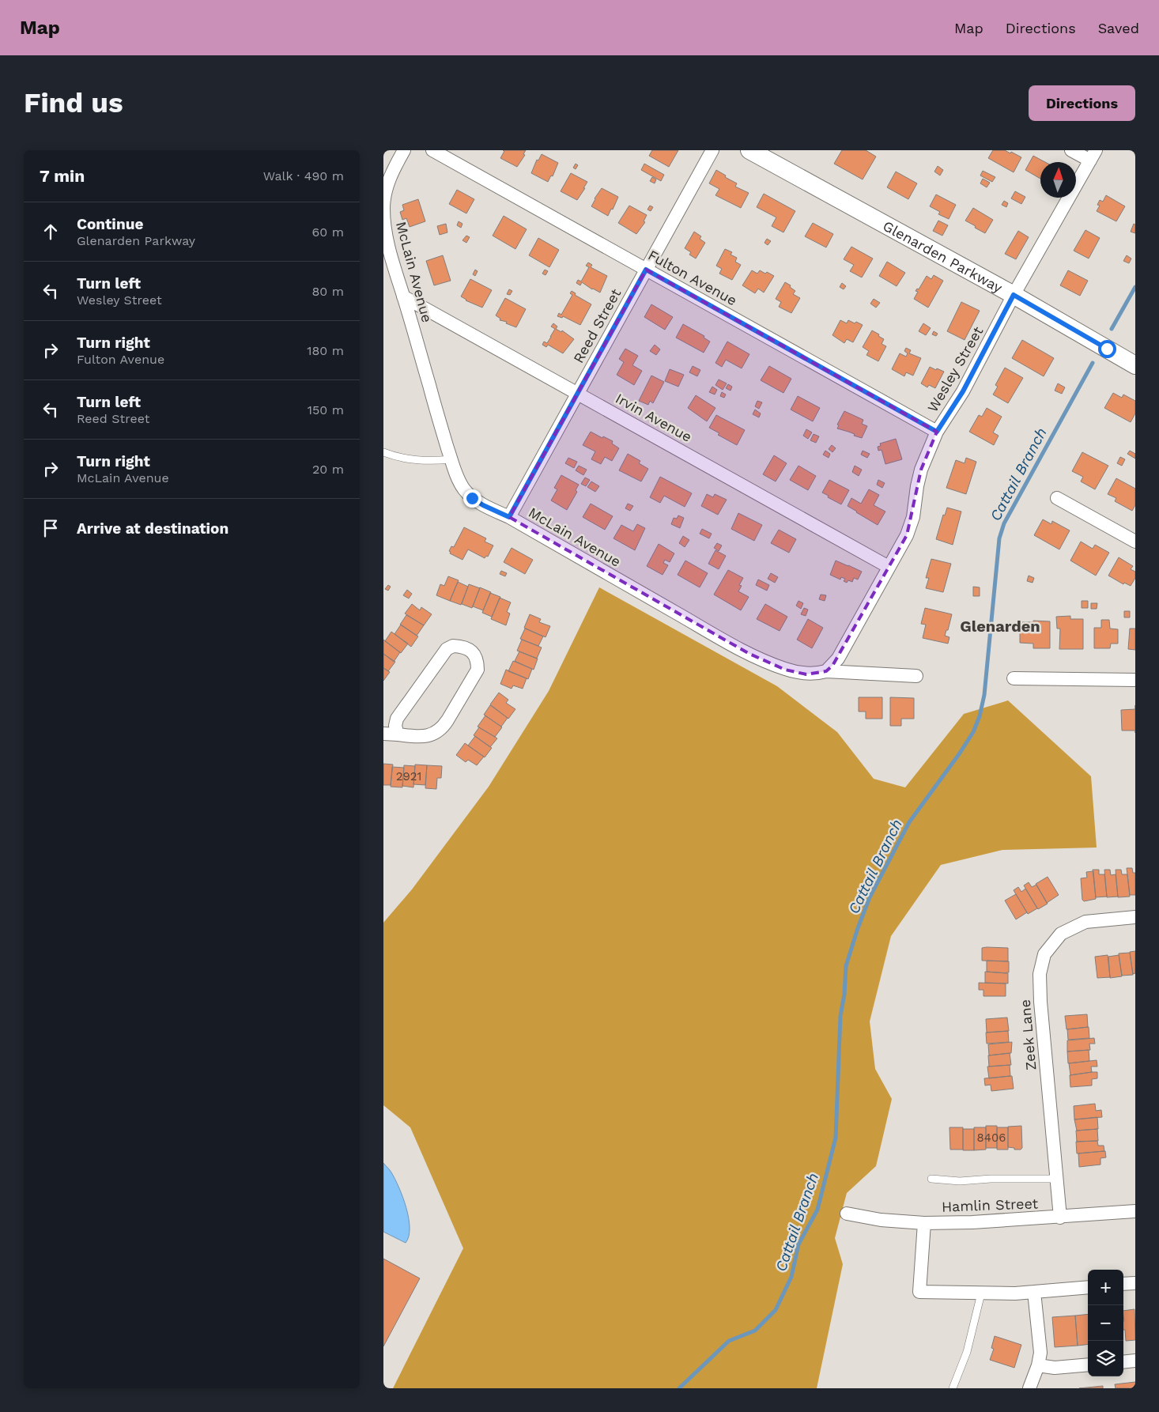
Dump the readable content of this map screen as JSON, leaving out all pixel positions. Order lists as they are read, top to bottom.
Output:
{
  "streets": {
    "street": [
      "Glenarden Parkway",
      "McLain Avenue",
      "Fulton Avenue",
      "Reed Street",
      "Wesley Street",
      "Irvin Avenue",
      "Zeek Lane",
      "Hamlin Street"
    ]
  },
  "crossings": [
    ["Glenarden Parkway", "Wesley Street"],
    ["McLain Avenue", "Reed Street"],
    ["McLain Avenue", "Wesley Street"],
    ["McLain Avenue", "Irvin Avenue"],
    ["Fulton Avenue", "Reed Street"],
    ["Fulton Avenue", "Wesley Street"],
    ["Reed Street", "Irvin Avenue"],
    ["Wesley Street", "Irvin Avenue"],
    ["Zeek Lane", "Hamlin Street"]
  ],
  "districts": ["Glenarden"],
  "water": ["Cattail Branch"],
  "house_numbers": ["2921", "8406"],
  "north": "top",
  "page": {
    "header": "Map",
    "nav": ["Map", "Directions", "Saved"],
    "buttons": "Directions",
    "title": "Find us",
    "heading": ["7 min", "Walk · 490 m"],
    "list": [
      ["Continue", "Glenarden Parkway", "60 m"],
      ["Turn left", "Wesley Street", "80 m"],
      ["Turn right", "Fulton Avenue", "180 m"],
      ["Turn left", "Reed Street", "150 m"],
      ["Turn right", "McLain Avenue", "20 m"],
      "Arrive at destination"
    ],
    "map_buttons": ["+", "−"]
  }
}
